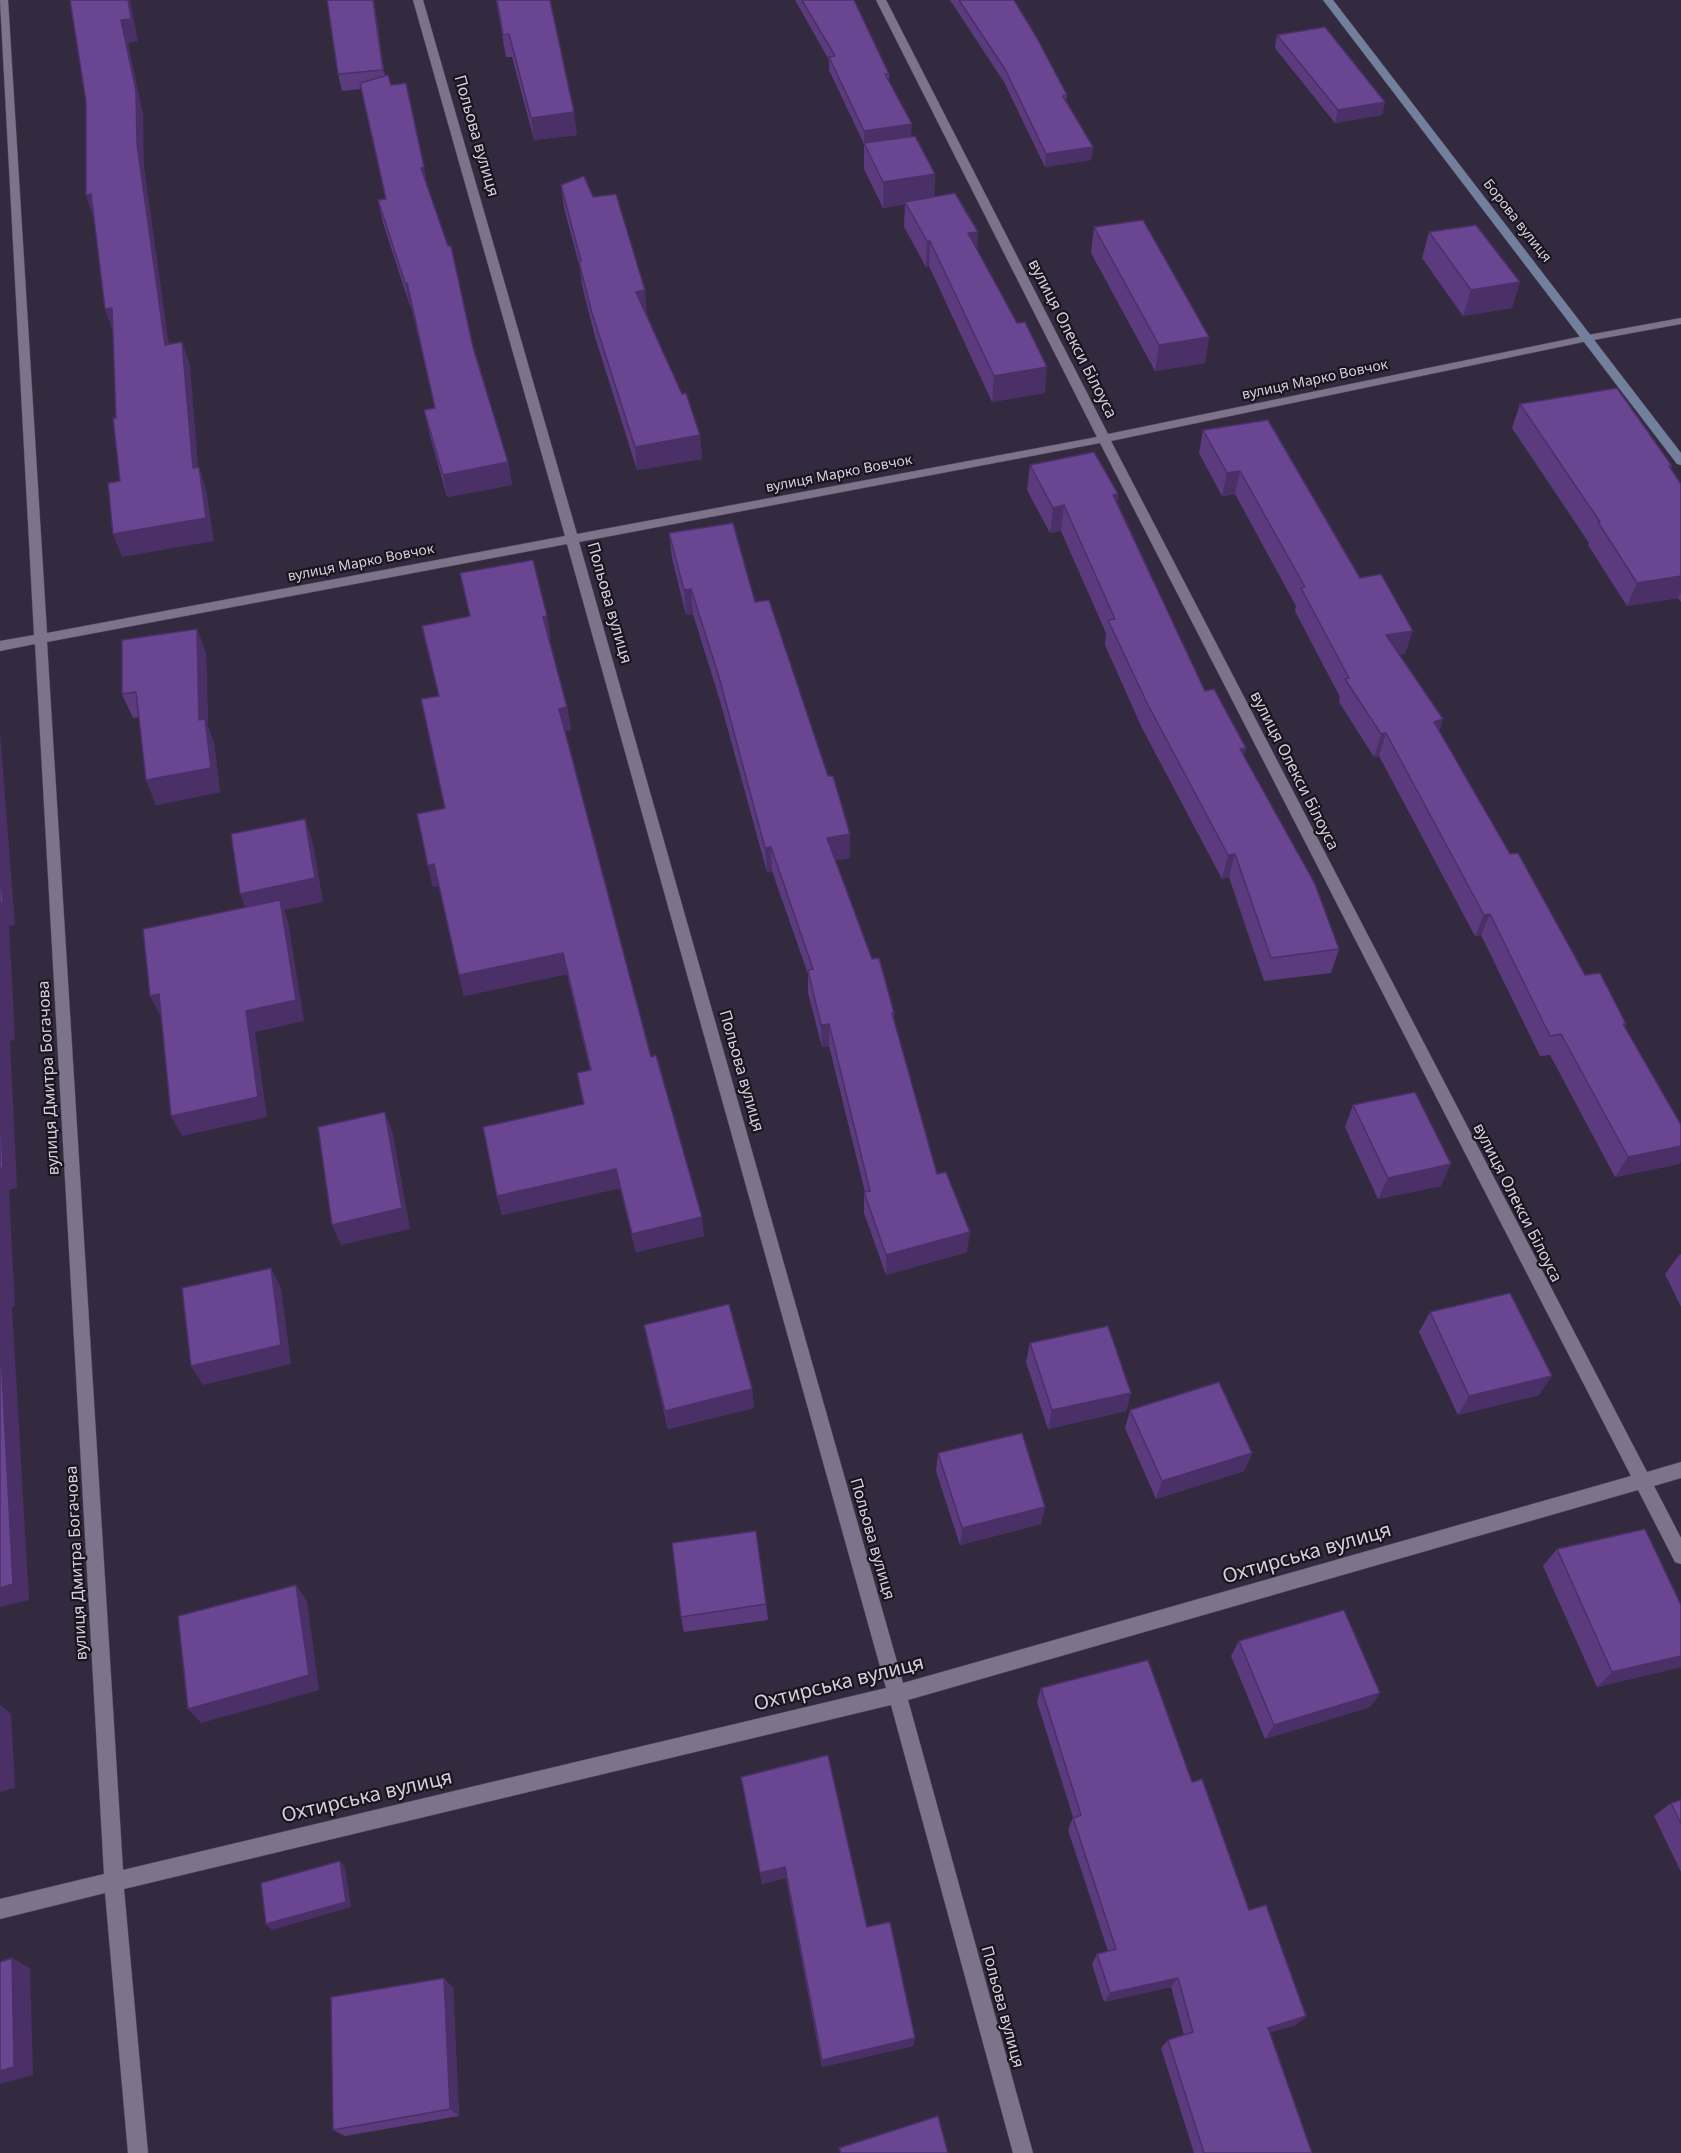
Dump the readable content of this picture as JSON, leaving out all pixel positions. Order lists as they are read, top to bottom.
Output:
{
  "streets": {
    "street": [
      "Польова вулиця",
      "Борова вулиця",
      "вулиця Олекси Білоуса",
      "вулиця Марко Вовчок",
      "вулиця Дмитра Богачова",
      "Охтирська вулиця"
    ]
  },
  "crossings": [
    ["Польова вулиця", "вулиця Марко Вовчок"],
    ["Польова вулиця", "Охтирська вулиця"],
    ["Борова вулиця", "вулиця Марко Вовчок"],
    ["вулиця Олекси Білоуса", "вулиця Марко Вовчок"],
    ["вулиця Олекси Білоуса", "Охтирська вулиця"],
    ["вулиця Марко Вовчок", "вулиця Дмитра Богачова"],
    ["вулиця Дмитра Богачова", "Охтирська вулиця"]
  ]
}
